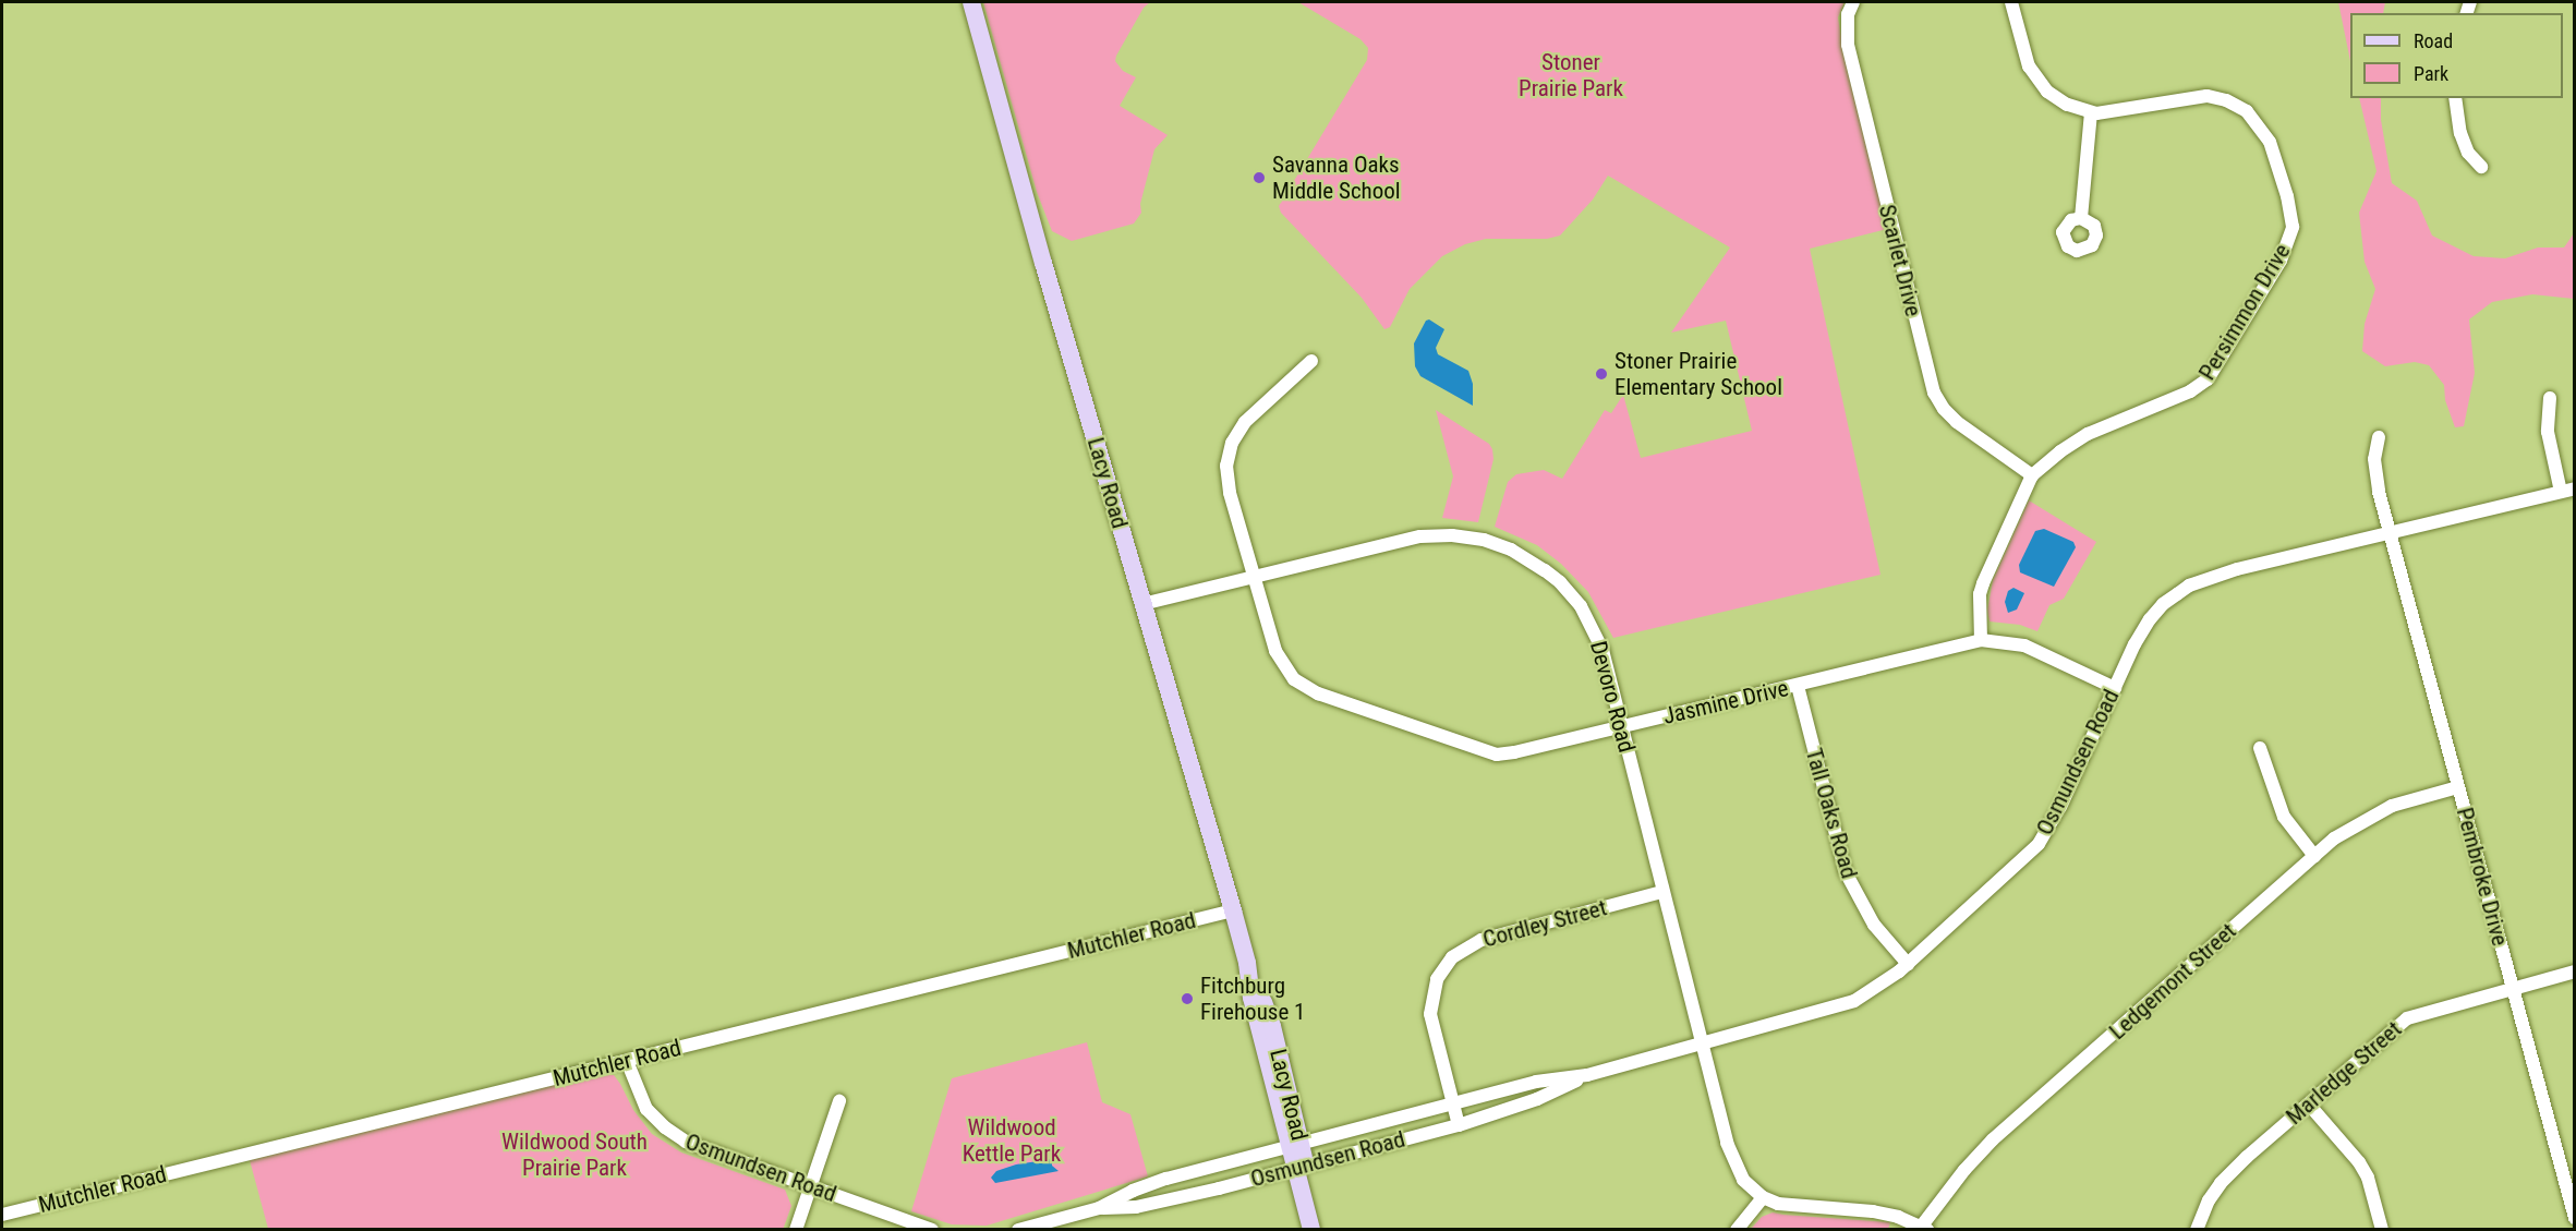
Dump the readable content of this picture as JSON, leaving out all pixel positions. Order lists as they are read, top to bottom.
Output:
{
  "streets": {
    "street": [
      "Scarlet Drive",
      "Persimmon Drive",
      "Lacy Road",
      "Devoro Road",
      "Jasmine Drive",
      "Osmundsen Road",
      "Tall Oaks Road",
      "Pembroke Drive",
      "Cordley Street",
      "Mutchler Road",
      "Ledgemont Street",
      "Marledge Street"
    ]
  },
  "crossings": [
    ["Scarlet Drive", "Persimmon Drive"],
    ["Persimmon Drive", "Jasmine Drive"],
    ["Lacy Road", "Devoro Road"],
    ["Lacy Road", "Osmundsen Road"],
    ["Lacy Road", "Mutchler Road"],
    ["Devoro Road", "Jasmine Drive"],
    ["Devoro Road", "Osmundsen Road"],
    ["Devoro Road", "Cordley Street"],
    ["Jasmine Drive", "Osmundsen Road"],
    ["Jasmine Drive", "Tall Oaks Road"],
    ["Osmundsen Road", "Tall Oaks Road"],
    ["Osmundsen Road", "Pembroke Drive"],
    ["Osmundsen Road", "Cordley Street"],
    ["Osmundsen Road", "Mutchler Road"],
    ["Pembroke Drive", "Ledgemont Street"],
    ["Pembroke Drive", "Marledge Street"]
  ],
  "parks": ["Stoner Prairie Park", "Wildwood Kettle Park", "Wildwood South Prairie Park"],
  "places": ["Savanna Oaks Middle School", "Stoner Prairie Elementary School", "Fitchburg Firehouse 1"],
  "legend": ["Road", "Park"]
}
